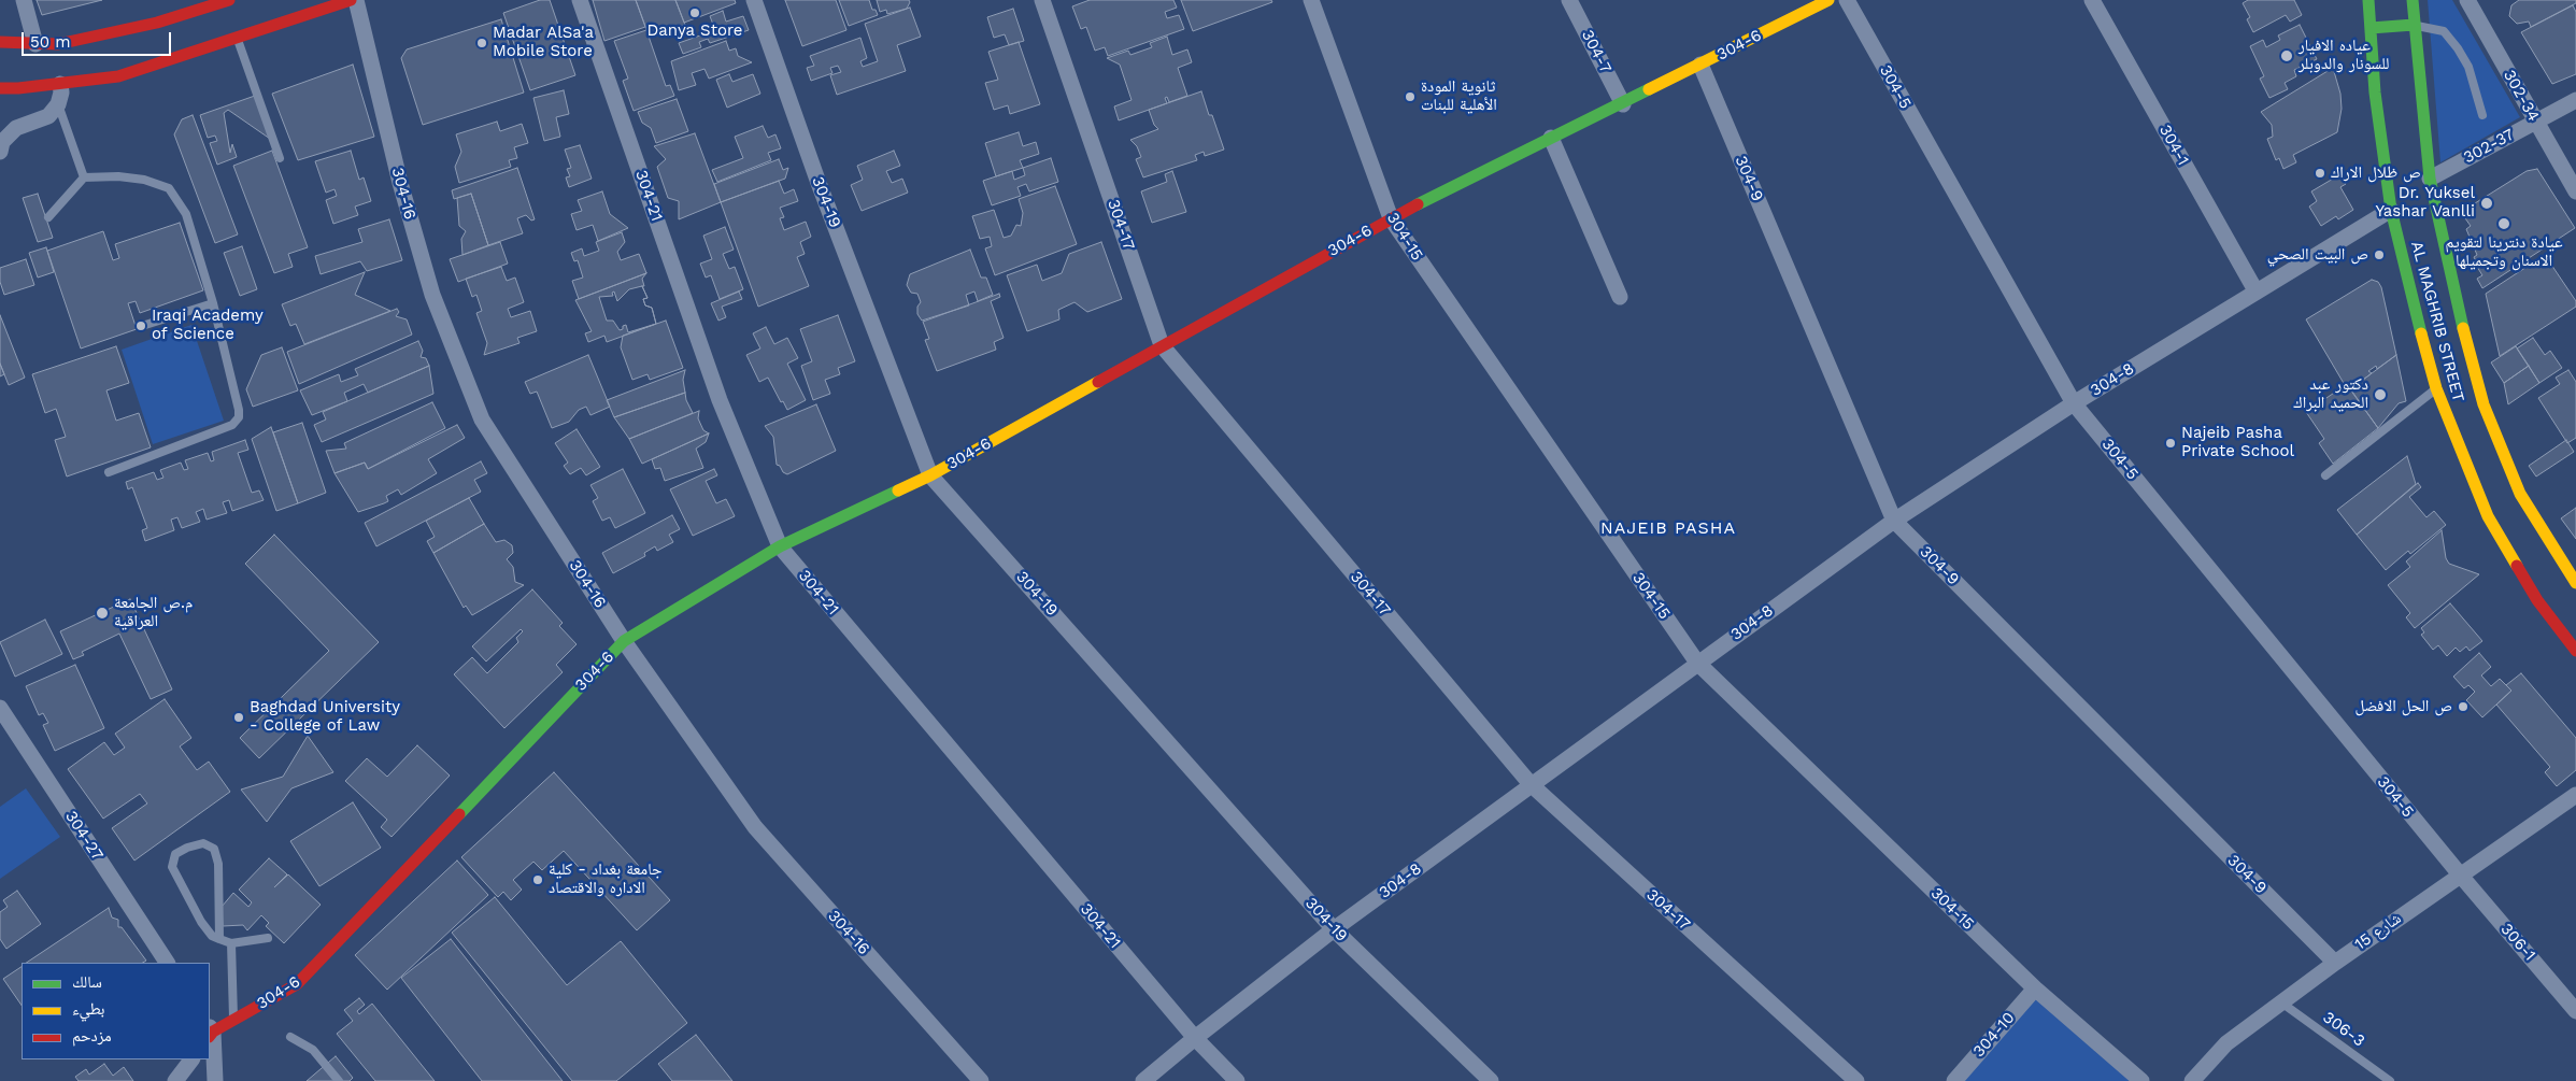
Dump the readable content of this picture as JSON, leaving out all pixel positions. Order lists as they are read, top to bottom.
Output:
{
  "streets": {
    "street": [
      "304-6",
      "304-7",
      "304-5",
      "302-34",
      "304-1",
      "302-37",
      "304-9",
      "304-16",
      "304-21",
      "304-19",
      "304-17",
      "304-15",
      "AL MAGHRIB STREET",
      "304-8",
      "304-27",
      "شارع 15",
      "306-1",
      "304-10"
    ],
    "lane": ["306-3"]
  },
  "crossings": [
    ["304-6", "304-7"],
    ["304-6", "304-9"],
    ["304-6", "304-16"],
    ["304-6", "304-21"],
    ["304-6", "304-19"],
    ["304-6", "304-17"],
    ["304-6", "304-15"],
    ["304-5", "304-8"],
    ["304-5", "شارع 15"],
    ["304-5", "306-1"],
    ["302-34", "302-37"],
    ["304-1", "304-8"],
    ["302-37", "AL MAGHRIB STREET"],
    ["304-9", "304-8"],
    ["304-9", "شارع 15"],
    ["304-21", "304-8"],
    ["304-19", "304-8"],
    ["304-17", "304-8"],
    ["304-15", "304-8"],
    ["304-15", "304-10"],
    ["AL MAGHRIB STREET", "304-8"],
    ["شارع 15", "306-1"],
    ["شارع 15", "306-3"]
  ],
  "districts": ["NAJEIB PASHA"],
  "places": [
    "Danya Store",
    "Madar AlSa'a Mobile Store",
    "عياده الافيار للسونار والدوبلر",
    "ثانوية المودة الأهلية للبنات",
    "ص ظلال الاراك",
    "Dr. Yuksel Yashar Vanlli",
    "عيادة دنترينا لتقويم الاسنان وتجميلها",
    "ص البيت الصحي",
    "Iraqi Academy of Science",
    "دكتور عبد الحميد البراك",
    "Najeib Pasha Private School",
    "م.ص الجامعة العراقية",
    "ص الحل الافضل",
    "Baghdad University - College of Law",
    "جامعة بغداد - كلية الاداره والاقتصاد"
  ],
  "legend": ["سالك", "بطيء", "مزدحم"],
  "scale_bar": "50 m"
}
